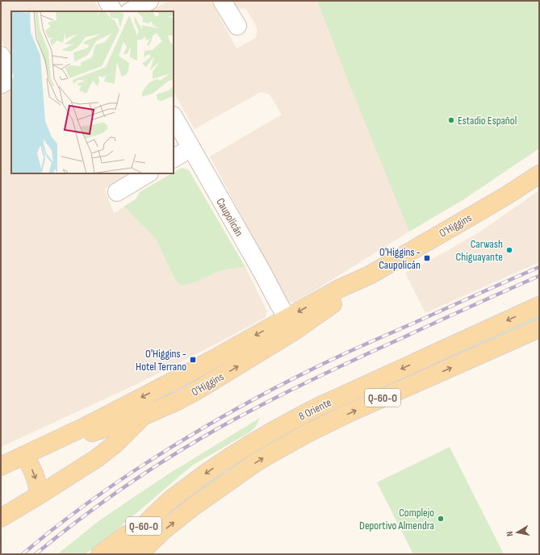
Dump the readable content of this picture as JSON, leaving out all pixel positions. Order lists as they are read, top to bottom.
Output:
{
  "streets": {
    "main road": ["O'Higgins", "Q-60-O", "8 Oriente"],
    "street": ["Caupolicán"]
  },
  "crossings": [
    ["Caupolicán", "O'Higgins"]
  ],
  "places": {
    "other": ["Estadio Español", "Carwash Chiguayante", "Complejo Deportivo Almendra"],
    "transit": ["O'Higgins - Caupolicán", "O'Higgins - Hotel Terrano"]
  },
  "north": "left"
}
